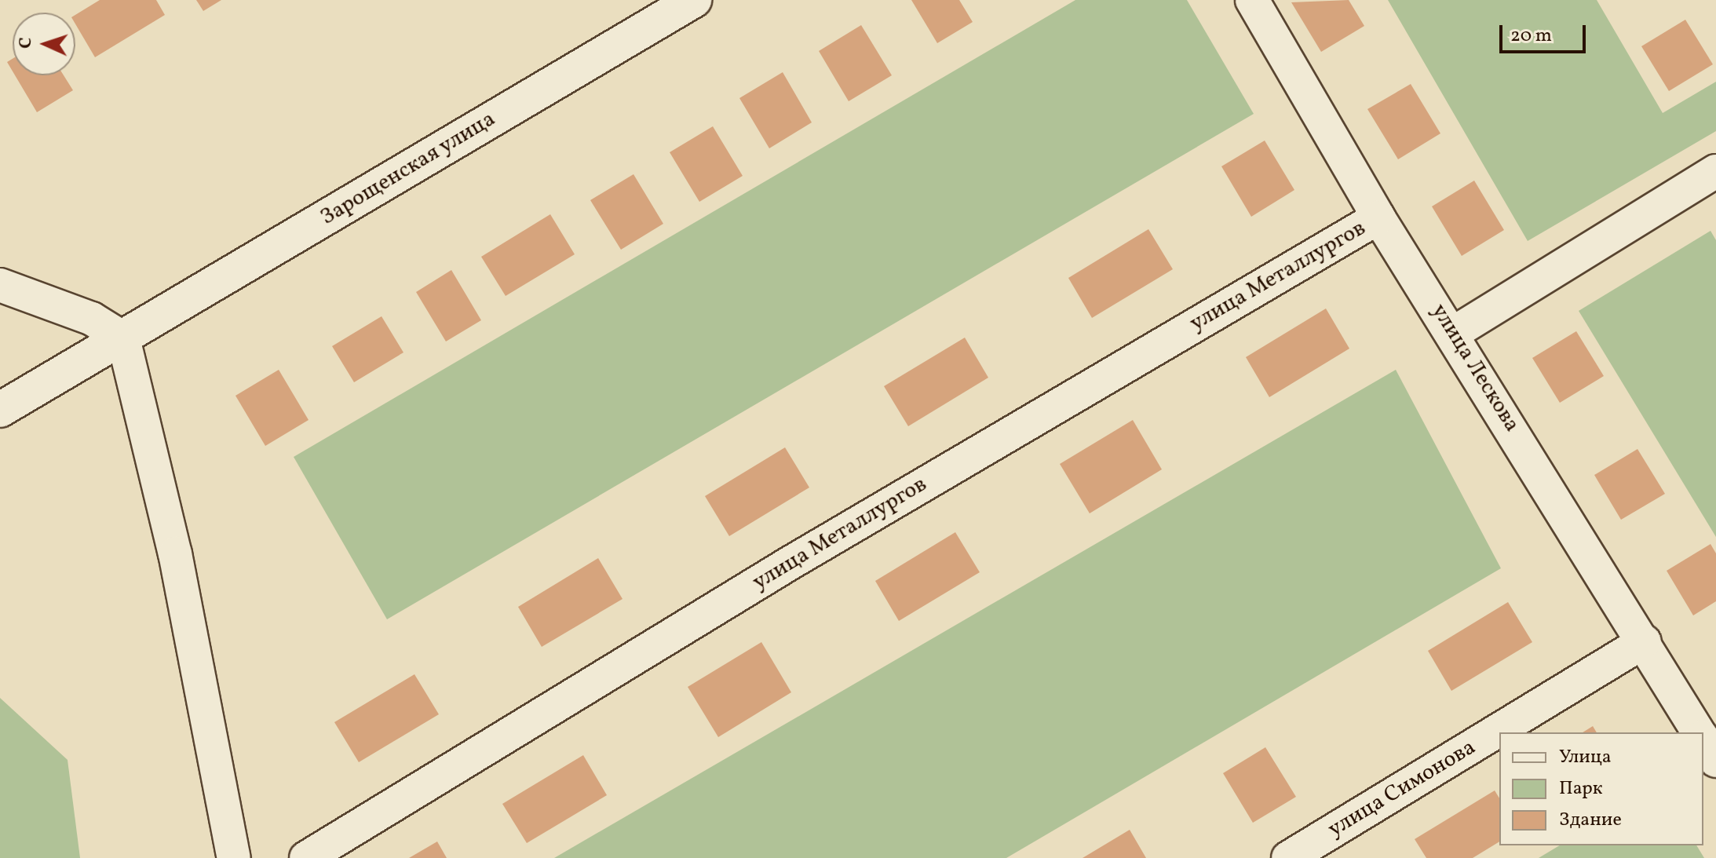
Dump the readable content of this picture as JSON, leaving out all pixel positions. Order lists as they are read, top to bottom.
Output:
{
  "streets": {
    "street": [
      "Зарощенская улица",
      "улица Металлургов",
      "улица Лескова",
      "улица Симонова"
    ]
  },
  "crossings": [
    ["улица Металлургов", "улица Лескова"],
    ["улица Лескова", "улица Симонова"]
  ],
  "legend": ["Улица", "Парк", "Здание"],
  "scale_bar": "20 m",
  "north": "left"
}
